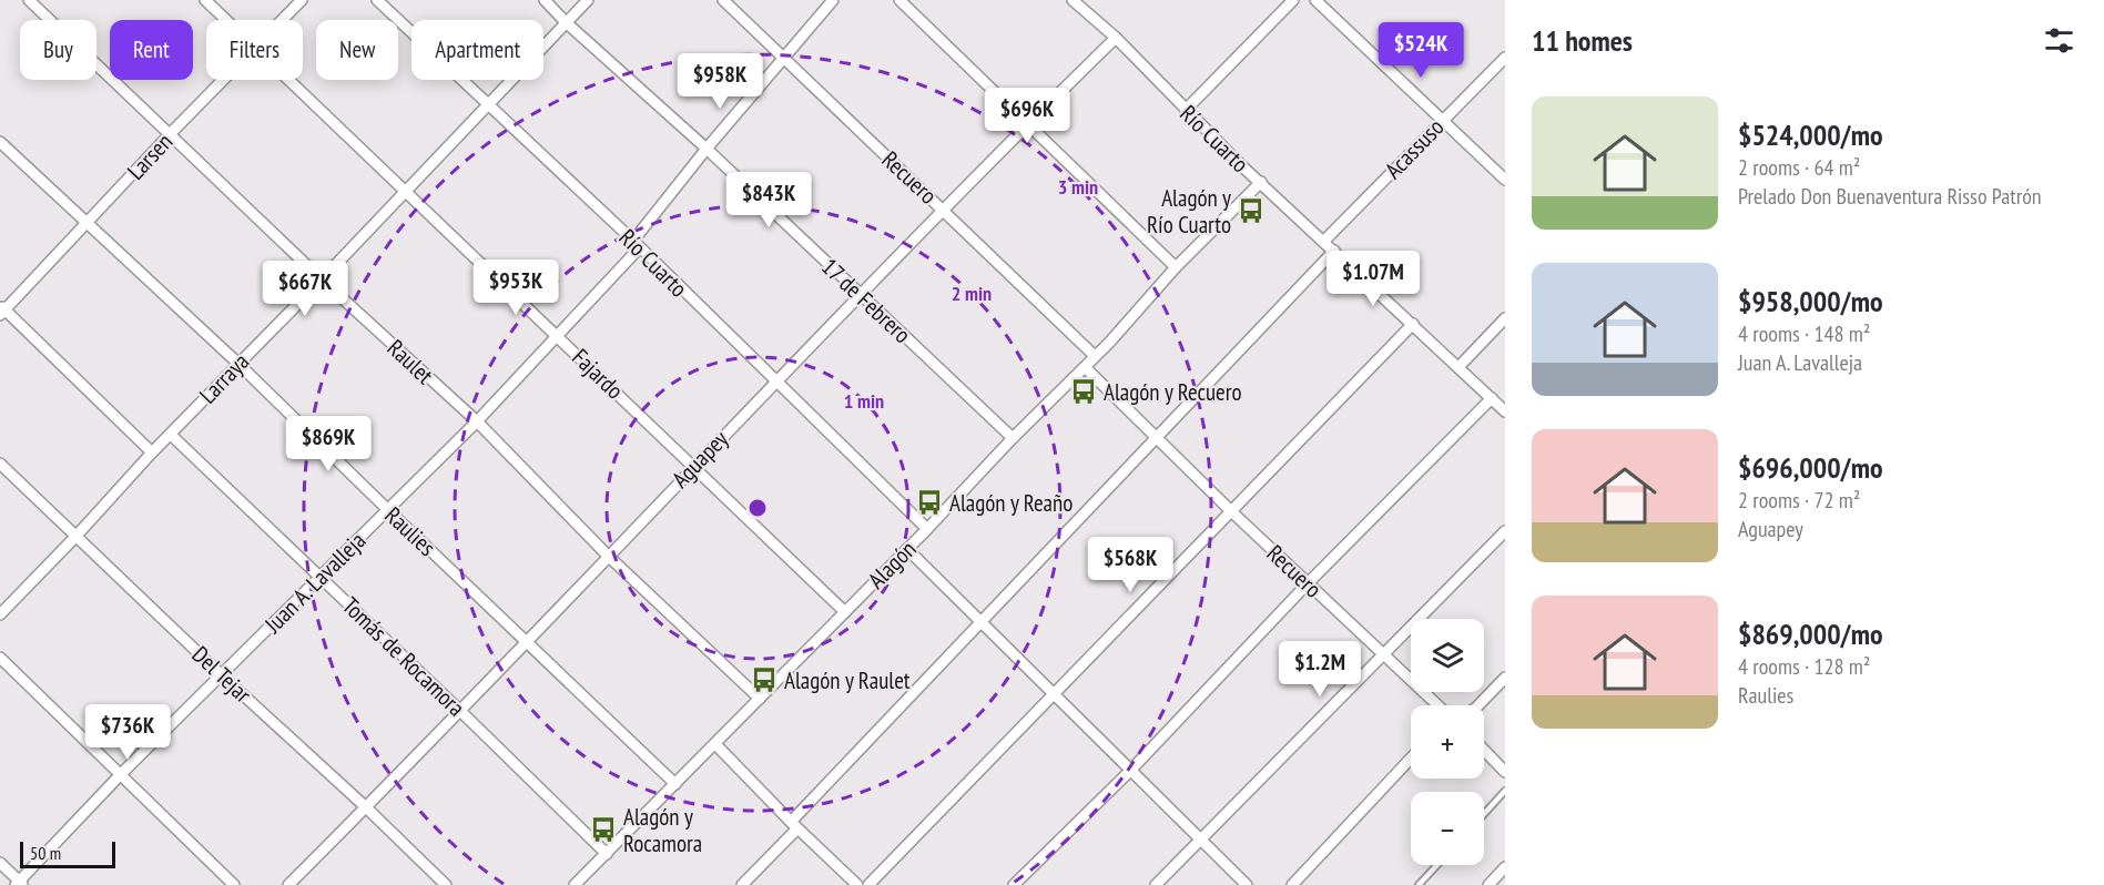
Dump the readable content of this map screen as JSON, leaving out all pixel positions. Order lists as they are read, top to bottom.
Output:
{
  "streets": {
    "street": [
      "Río Cuarto",
      "Acassuso",
      "Larsen",
      "Recuero",
      "17 de Febrero",
      "Raulet",
      "Fajardo",
      "Larraya",
      "Aguapey",
      "Raulies",
      "Alagón",
      "Juan A. Lavalleja",
      "Tomás de Rocamora",
      "Del Tejar"
    ]
  },
  "crossings": [
    ["Río Cuarto", "Acassuso"],
    ["Río Cuarto", "Larraya"],
    ["Río Cuarto", "Aguapey"],
    ["Río Cuarto", "Alagón"],
    ["Río Cuarto", "Juan A. Lavalleja"],
    ["Larsen", "Raulet"],
    ["Larsen", "Raulies"],
    ["Recuero", "Aguapey"],
    ["Recuero", "Alagón"],
    ["Recuero", "Juan A. Lavalleja"],
    ["17 de Febrero", "Larraya"],
    ["17 de Febrero", "Aguapey"],
    ["17 de Febrero", "Alagón"],
    ["17 de Febrero", "Juan A. Lavalleja"],
    ["Raulet", "Larraya"],
    ["Raulet", "Aguapey"],
    ["Raulet", "Alagón"],
    ["Raulet", "Juan A. Lavalleja"],
    ["Fajardo", "Larraya"],
    ["Fajardo", "Aguapey"],
    ["Fajardo", "Alagón"],
    ["Fajardo", "Juan A. Lavalleja"],
    ["Larraya", "Raulies"],
    ["Larraya", "Tomás de Rocamora"],
    ["Larraya", "Del Tejar"],
    ["Aguapey", "Raulies"],
    ["Aguapey", "Tomás de Rocamora"],
    ["Aguapey", "Del Tejar"],
    ["Raulies", "Alagón"],
    ["Raulies", "Juan A. Lavalleja"],
    ["Alagón", "Tomás de Rocamora"],
    ["Juan A. Lavalleja", "Tomás de Rocamora"],
    ["Juan A. Lavalleja", "Del Tejar"]
  ],
  "places": {
    "bus stop": [
      "Alagón y Río Cuarto",
      "Alagón y Recuero",
      "Alagón y Reaño",
      "Alagón y Raulet",
      "Alagón y Rocamora"
    ]
  },
  "scale_bar": "50 m",
  "page": {
    "heading": "11 homes",
    "chip": [
      "Buy",
      "Rent",
      "Filters",
      "New",
      "Apartment"
    ],
    "price": [
      "$524K",
      "$958K",
      "$696K",
      "$843K",
      "$1.07M",
      "$953K",
      "$667K",
      "$869K",
      "$568K",
      "$1.2M",
      "$736K"
    ],
    "list": [
      {
        "name": "$524,000/mo",
        "note": "2 rooms · 64 m² · Prelado Don Buenaventura Risso Patrón"
      },
      {
        "name": "$958,000/mo",
        "note": "4 rooms · 148 m² · Juan A. Lavalleja"
      },
      {
        "name": "$696,000/mo",
        "note": "2 rooms · 72 m² · Aguapey"
      },
      {
        "name": "$869,000/mo",
        "note": "4 rooms · 128 m² · Raulies"
      }
    ],
    "map_buttons": ["+", "−"],
    "scale": "50 m"
  },
  "rings": ["3 min", "2 min", "1 min"]
}
